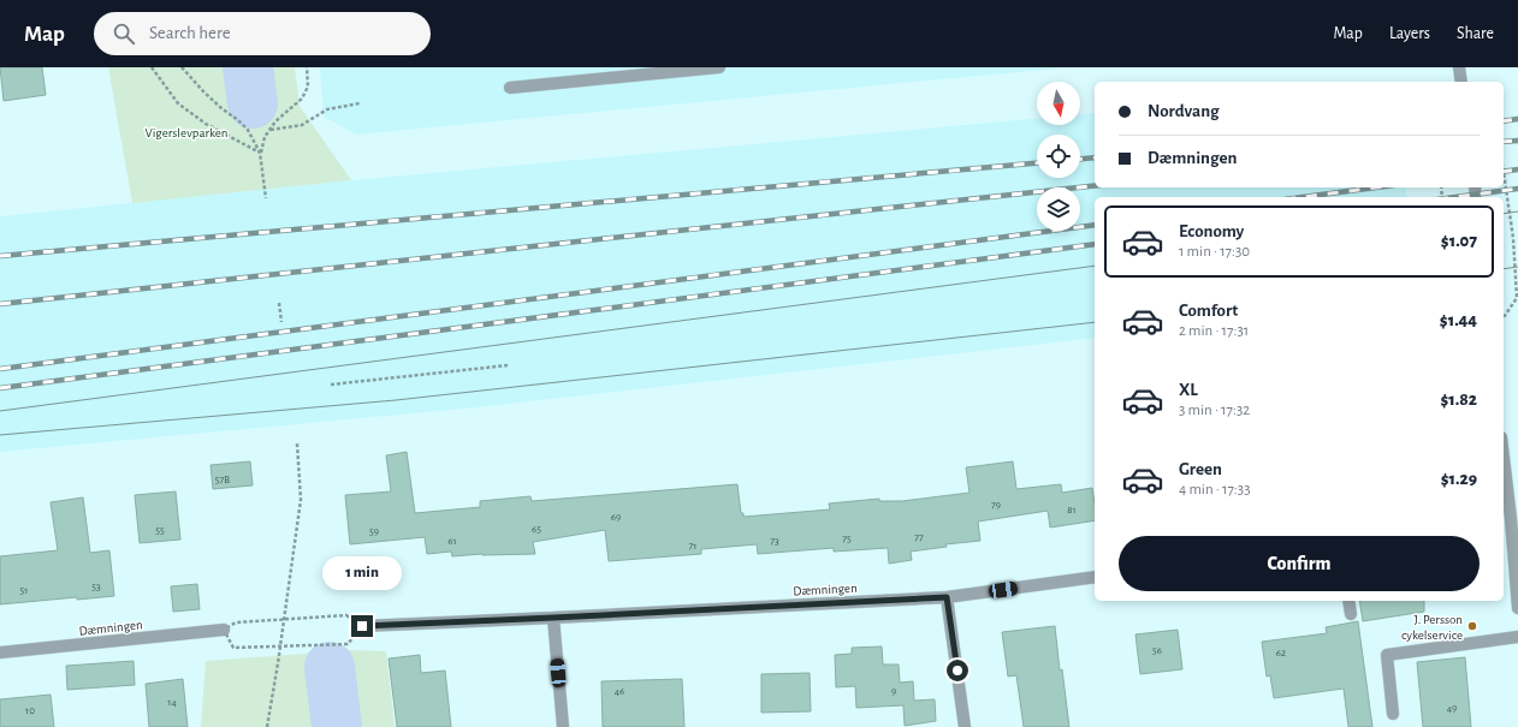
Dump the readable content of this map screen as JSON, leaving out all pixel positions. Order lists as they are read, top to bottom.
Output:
{
  "streets": {
    "street": ["Dæmningen"]
  },
  "parks": ["Vigerslevparken"],
  "places": ["J. Persson cykelservice"],
  "house_numbers": [
    "57B",
    "79",
    "81",
    "69",
    "65",
    "55",
    "59",
    "77",
    "75",
    "61",
    "73",
    "71",
    "53",
    "51",
    "56",
    "62",
    "46",
    "9",
    "14",
    "49",
    "10"
  ],
  "north": "bottom",
  "page": {
    "header": "Map",
    "search": "Search here",
    "nav": ["Map", "Layers", "Share"],
    "banner": ["Nordvang", "Dæmningen"],
    "list": [
      {
        "name": "Economy",
        "note": "1 min · 17:30",
        "value": "$1.07"
      },
      {
        "name": "Comfort",
        "note": "2 min · 17:31",
        "value": "$1.44"
      },
      {
        "name": "XL",
        "note": "3 min · 17:32",
        "value": "$1.82"
      },
      {
        "name": "Green",
        "note": "4 min · 17:33",
        "value": "$1.29"
      }
    ],
    "buttons": "Confirm",
    "bubble": "1 min"
  }
}
